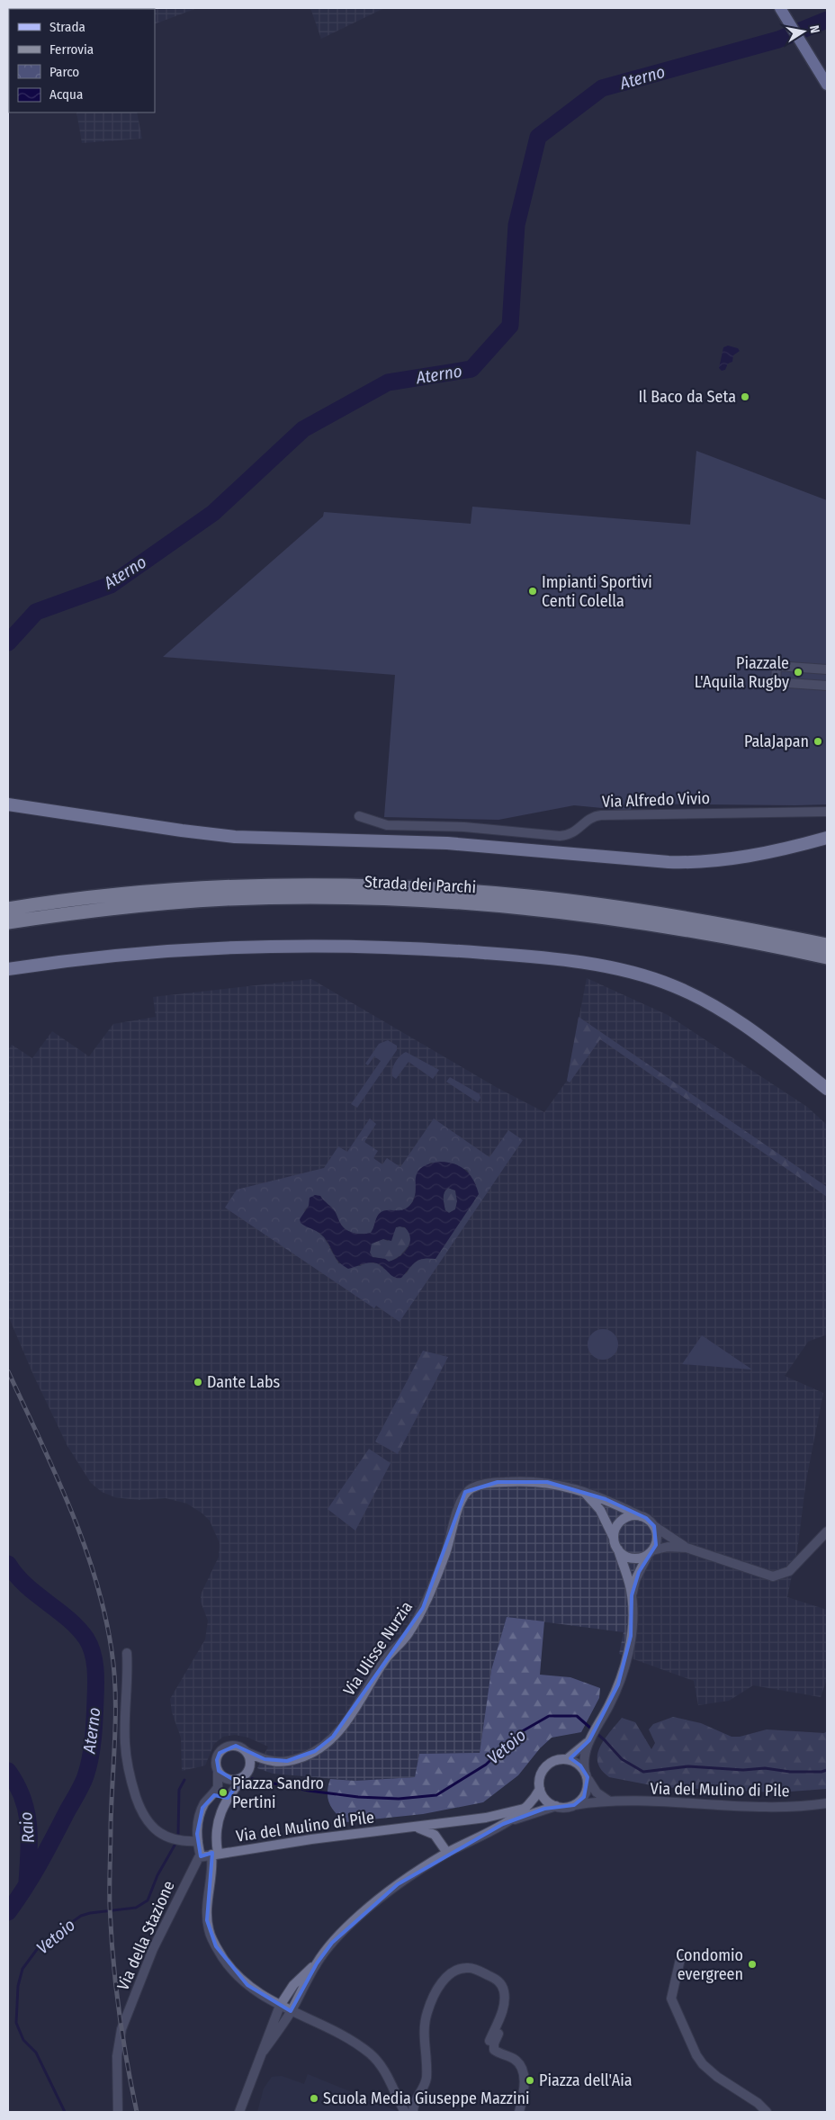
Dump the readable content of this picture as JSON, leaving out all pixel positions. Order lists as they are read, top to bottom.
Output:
{
  "streets": {
    "highway": ["Strada dei Parchi"],
    "street": [
      "Via Alfredo Vivio",
      "Via Ulisse Nurzia",
      "Via del Mulino di Pile",
      "Via della Stazione"
    ]
  },
  "crossings": [
    ["Via del Mulino di Pile", "Via della Stazione"]
  ],
  "water": ["Aterno", "Vetoio", "Raio"],
  "places": [
    "Il Baco da Seta",
    "Impianti Sportivi Centi Colella",
    "Piazzale L'Aquila Rugby",
    "PalaJapan",
    "Dante Labs",
    "Piazza Sandro Pertini",
    "Condomio evergreen",
    "Piazza dell'Aia",
    "Scuola Media Giuseppe Mazzini"
  ],
  "legend": [
    "Strada",
    "Ferrovia",
    "Parco",
    "Acqua"
  ],
  "north": "right"
}
